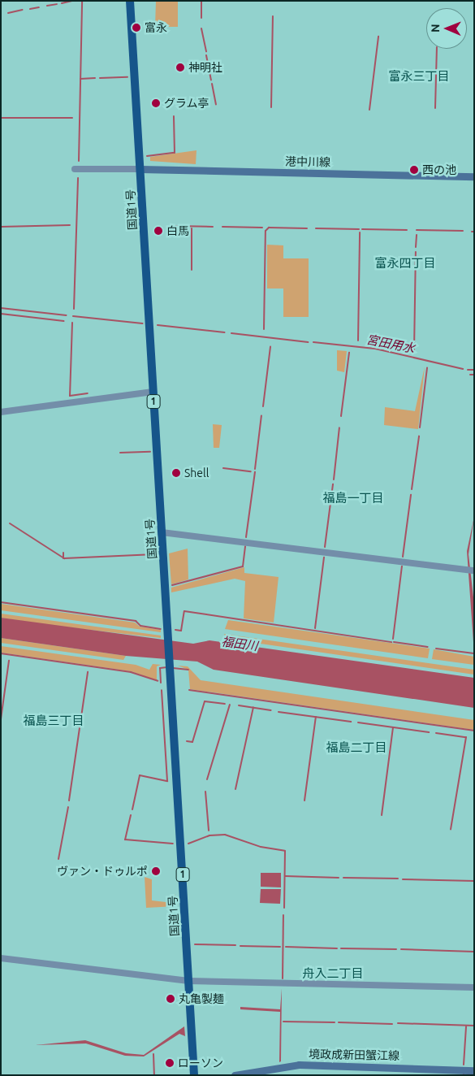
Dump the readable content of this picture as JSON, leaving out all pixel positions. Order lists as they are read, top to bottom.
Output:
{
  "streets": {
    "highway": ["国道1号", "1"],
    "main road": ["港中川線", "境政成新田蟹江線"]
  },
  "crossings": [
    ["港中川線", "国道1号"]
  ],
  "districts": [
    "富永三丁目",
    "富永四丁目",
    "福島一丁目",
    "福島三丁目",
    "福島二丁目",
    "舟入二丁目"
  ],
  "water": ["宮田用水", "福田川"],
  "places": [
    "富永",
    "神明社",
    "グラム亭",
    "西の池",
    "白馬",
    "Shell",
    "ヴァン・ドゥルポ",
    "丸亀製麺",
    "ローソン"
  ],
  "north": "left"
}
